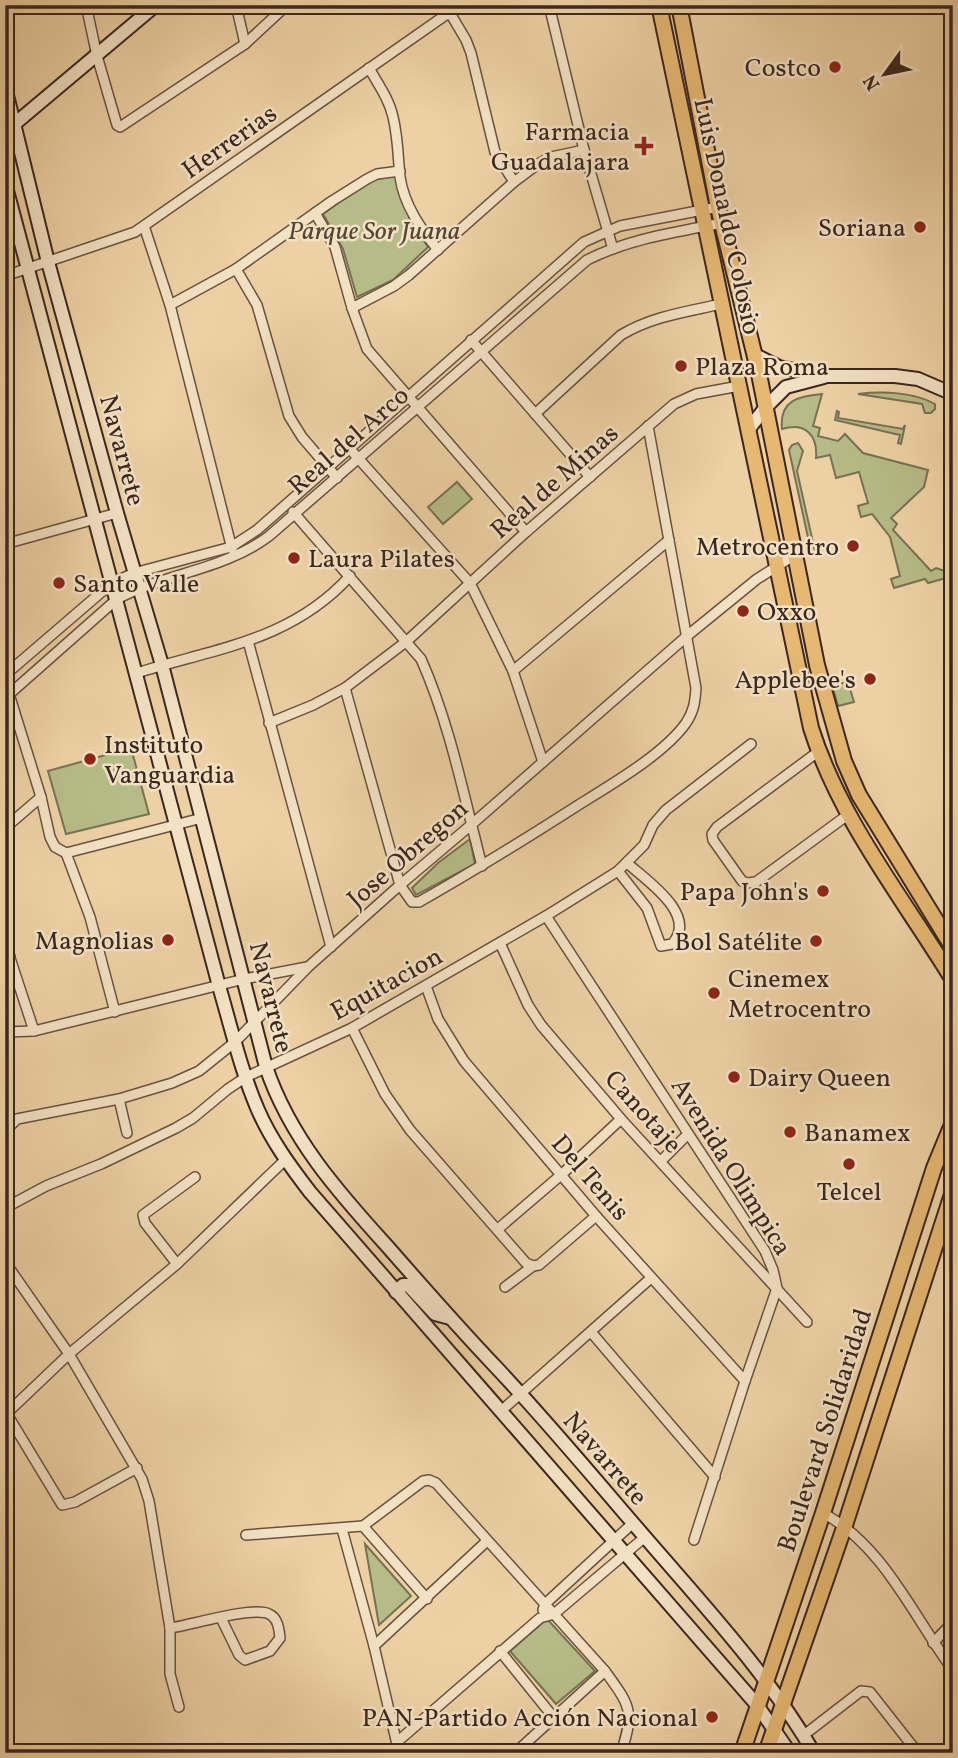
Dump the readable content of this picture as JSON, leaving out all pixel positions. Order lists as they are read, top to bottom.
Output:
{
  "streets": {
    "main road": ["Luis Donaldo Colosio", "Navarrete", "Boulevard Solidaridad"],
    "street": [
      "Herrerias",
      "Real del Arco",
      "Real de Minas",
      "Jose Obregon",
      "Equitacion",
      "Canotaje",
      "Avenida Olimpica",
      "Del Tenis"
    ]
  },
  "crossings": [
    ["Herrerias", "Navarrete"],
    ["Luis Donaldo Colosio", "Real del Arco"],
    ["Luis Donaldo Colosio", "Real de Minas"],
    ["Luis Donaldo Colosio", "Jose Obregon"],
    ["Real del Arco", "Navarrete"],
    ["Navarrete", "Jose Obregon"],
    ["Navarrete", "Equitacion"],
    ["Navarrete", "Boulevard Solidaridad"],
    ["Equitacion", "Canotaje"],
    ["Equitacion", "Avenida Olimpica"],
    ["Equitacion", "Del Tenis"],
    ["Canotaje", "Avenida Olimpica"],
    ["Avenida Olimpica", "Del Tenis"]
  ],
  "parks": ["Parque Sor Juana"],
  "places": {
    "other": [
      "Costco",
      "Soriana",
      "Plaza Roma",
      "Metrocentro",
      "Laura Pilates",
      "Santo Valle",
      "Oxxo",
      "Applebee's",
      "Instituto Vanguardia",
      "Papa John's",
      "Magnolias",
      "Bol Satélite",
      "Cinemex Metrocentro",
      "Dairy Queen",
      "Banamex",
      "Telcel",
      "PAN-Partido Acción Nacional"
    ],
    "health": ["Farmacia Guadalajara"]
  },
  "north": "bottom left"
}
